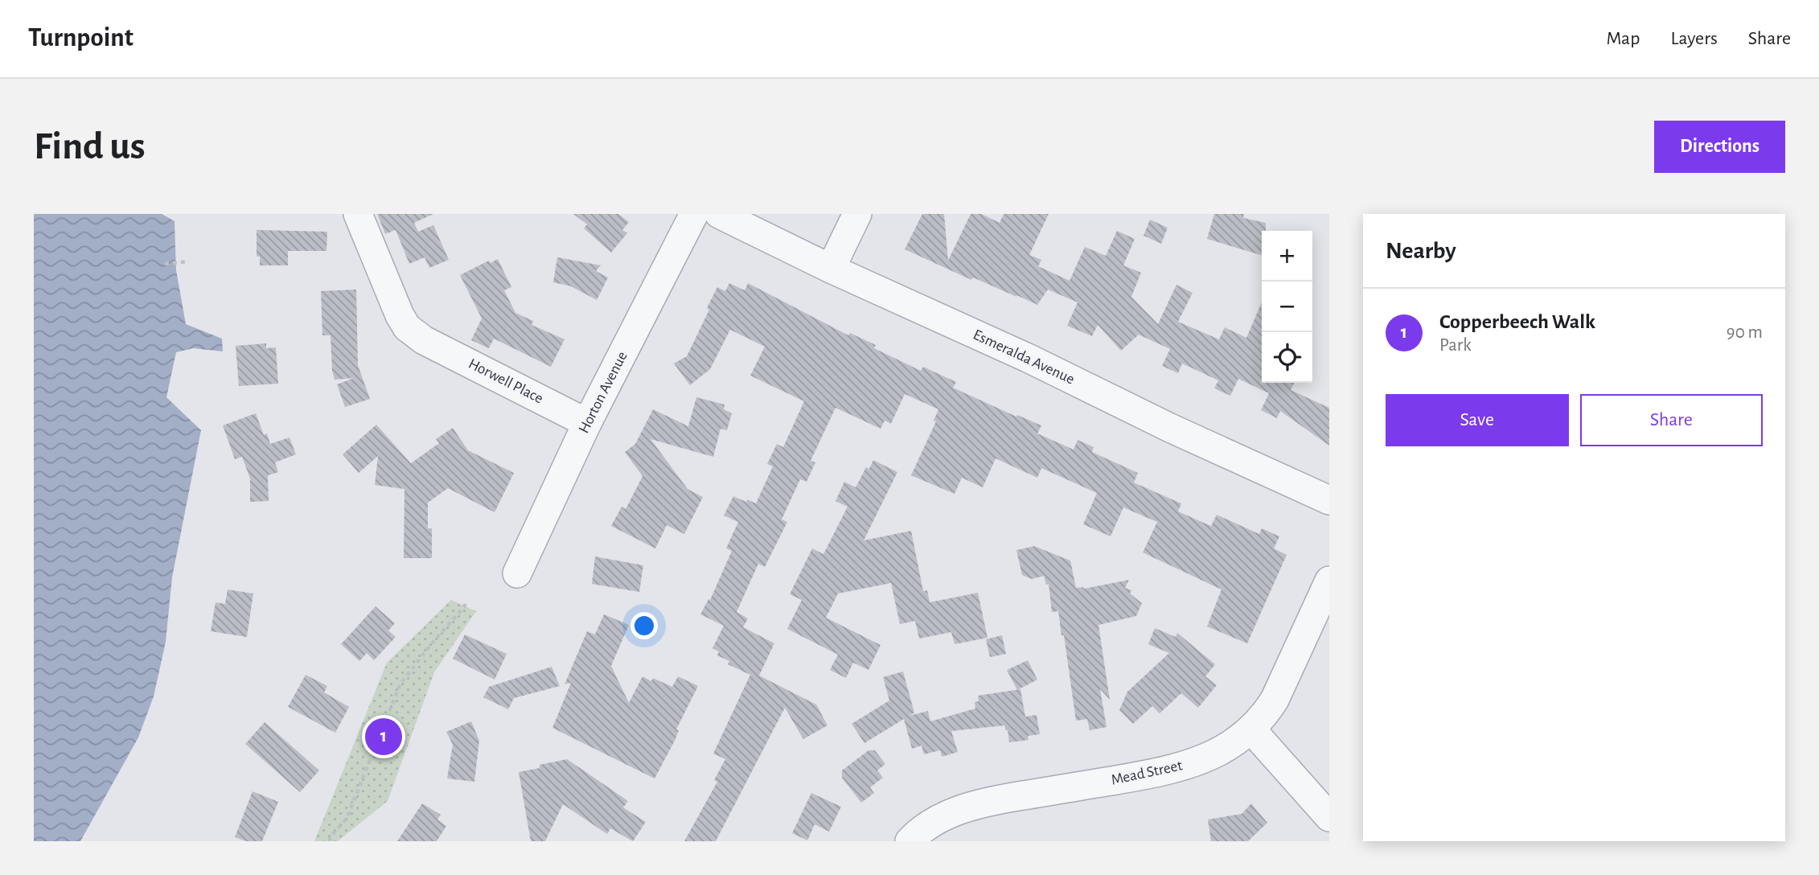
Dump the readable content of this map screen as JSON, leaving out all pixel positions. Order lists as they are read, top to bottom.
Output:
{
  "streets": {
    "street": [
      "Esmeralda Avenue",
      "Horwell Place",
      "Horton Avenue",
      "Mead Street"
    ]
  },
  "crossings": [
    ["Horwell Place", "Horton Avenue"]
  ],
  "page": {
    "header": "Turnpoint",
    "nav": ["Map", "Layers", "Share"],
    "buttons": [
      "Directions",
      ["Save", "Share"]
    ],
    "title": "Find us",
    "heading": "Nearby",
    "map_buttons": ["+", "−"],
    "list": [
      {
        "mark": "1",
        "name": "Copperbeech Walk",
        "note": "Park",
        "value": "90 m"
      }
    ],
    "pins": "1"
  }
}
